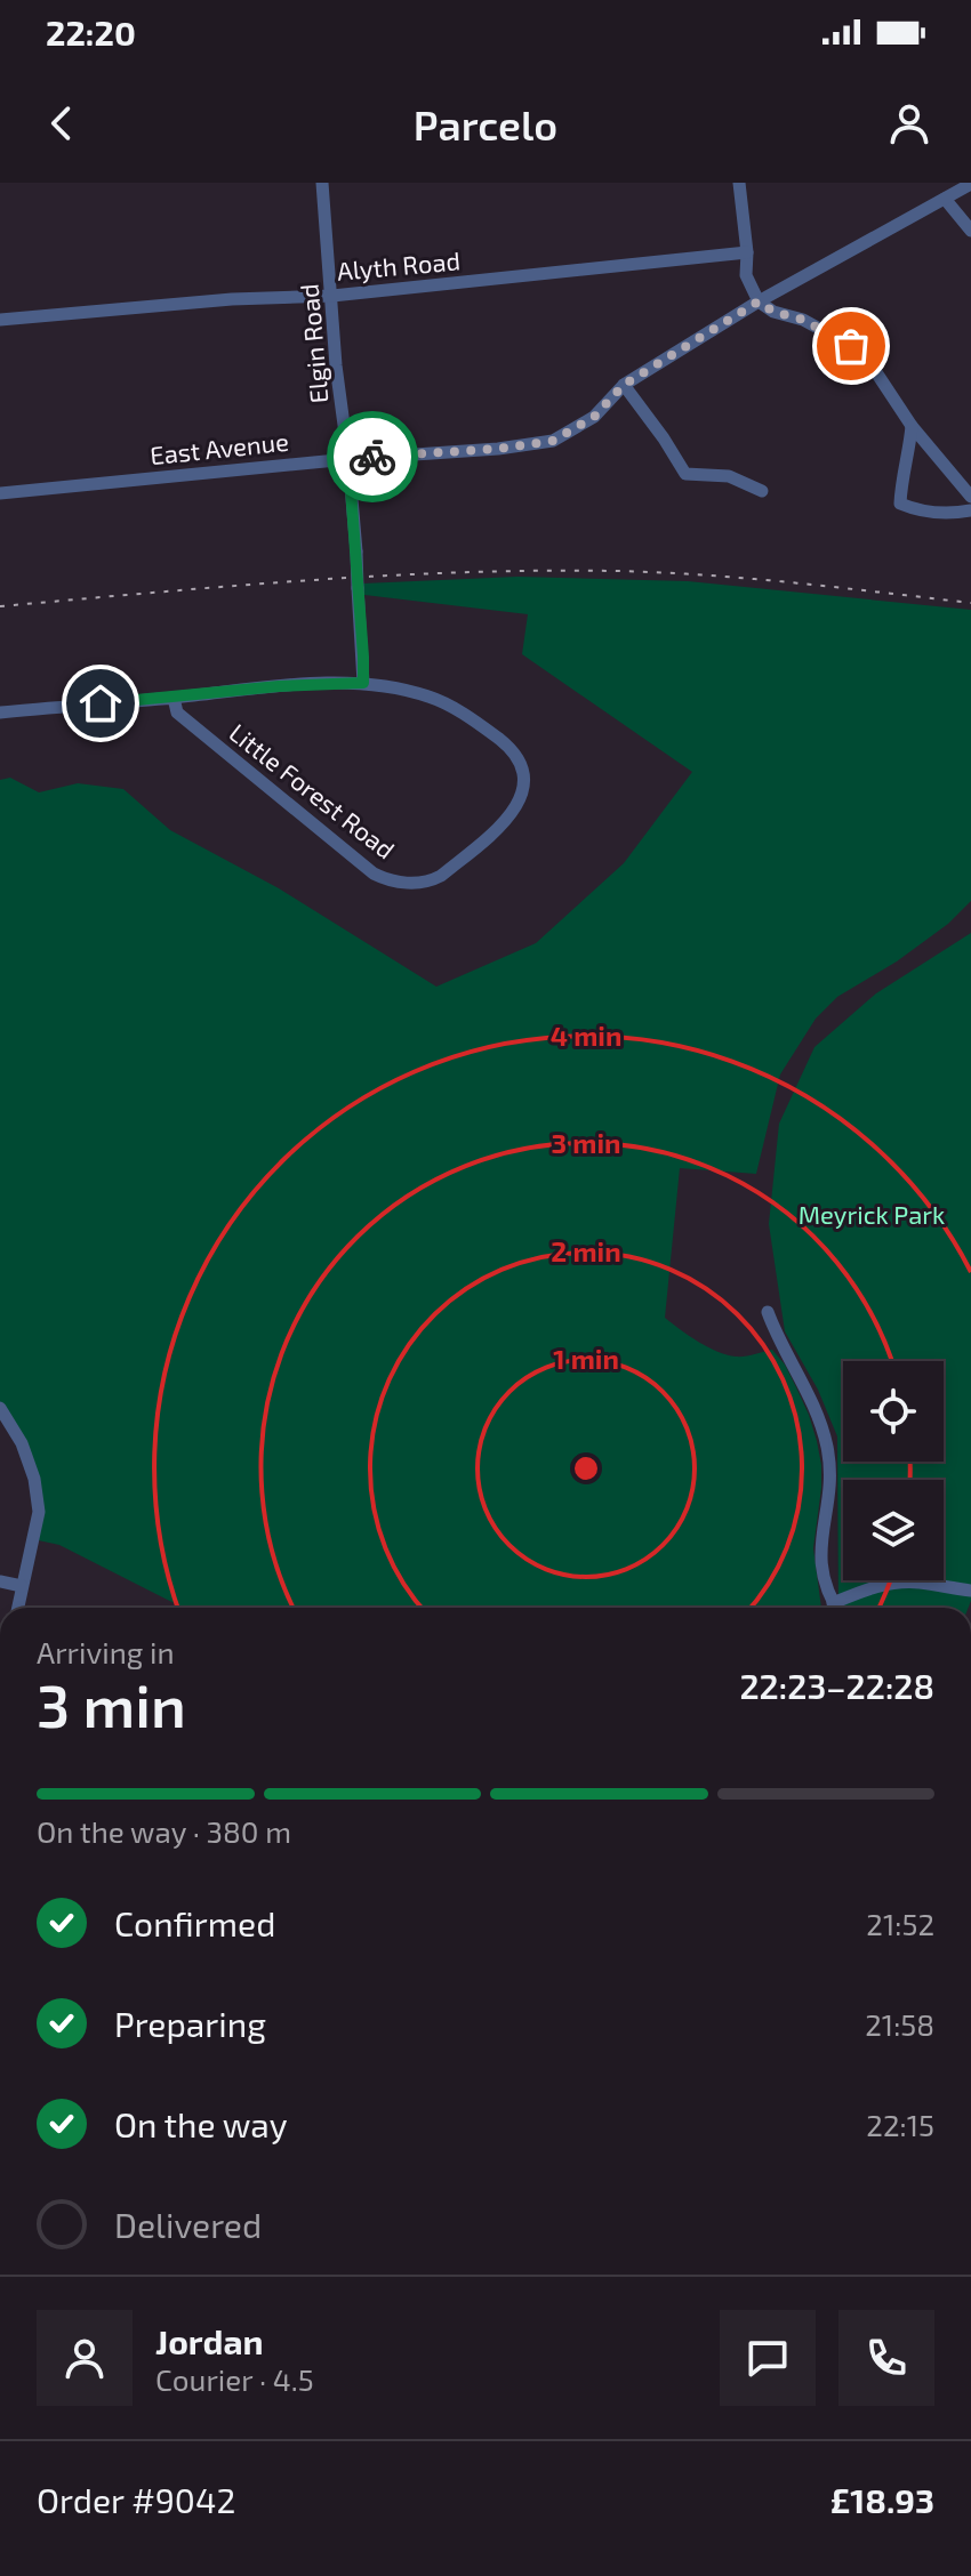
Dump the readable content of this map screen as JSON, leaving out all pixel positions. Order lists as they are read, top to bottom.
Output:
{
  "streets": {
    "street": [
      "Alyth Road",
      "Elgin Road",
      "East Avenue",
      "Little Forest Road"
    ]
  },
  "crossings": [
    ["Alyth Road", "Elgin Road"],
    ["Elgin Road", "East Avenue"],
    ["Elgin Road", "Little Forest Road"]
  ],
  "parks": ["Meyrick Park"],
  "page": {
    "status": "22:20",
    "header": "Parcelo",
    "heading": ["3 min", "Arriving in", "22:23–22:28"],
    "panel": [
      "Jordan",
      "Courier · 4.5",
      "Order #9042",
      "£18.93"
    ],
    "bar": "On the way · 380 m",
    "list": [
      ["Confirmed", "21:52"],
      ["Preparing", "21:58"],
      ["On the way", "22:15"],
      "Delivered"
    ]
  },
  "rings": [
    "4 min",
    "3 min",
    "2 min",
    "1 min"
  ]
}
